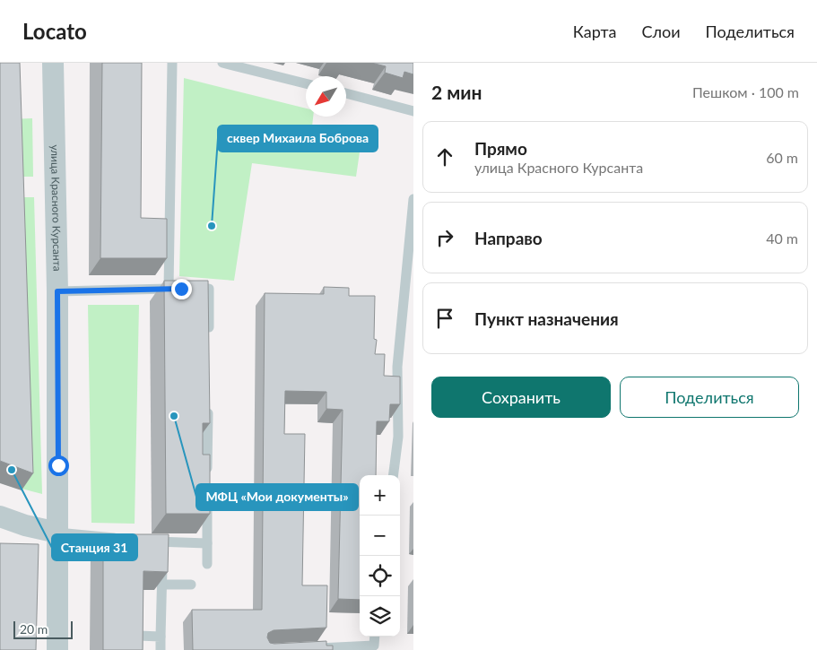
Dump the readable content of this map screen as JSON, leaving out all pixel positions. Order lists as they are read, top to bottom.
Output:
{
  "streets": {
    "street": ["улица Красного Курсанта"]
  },
  "places": ["сквер Михаила Боброва", "МФЦ «Мои документы»", "Станция 31"],
  "scale_bar": "20 m",
  "north": "bottom left",
  "page": {
    "header": "Locato",
    "nav": ["Карта", "Слои", "Поделиться"],
    "heading": ["2 мин", "Пешком · 100 m"],
    "list": [
      ["Прямо", "улица Красного Курсанта", "60 m"],
      ["Направо", "40 m"],
      "Пункт назначения"
    ],
    "buttons": ["Сохранить", "Поделиться"],
    "map_buttons": ["+", "−"],
    "scale": "20 m"
  }
}
